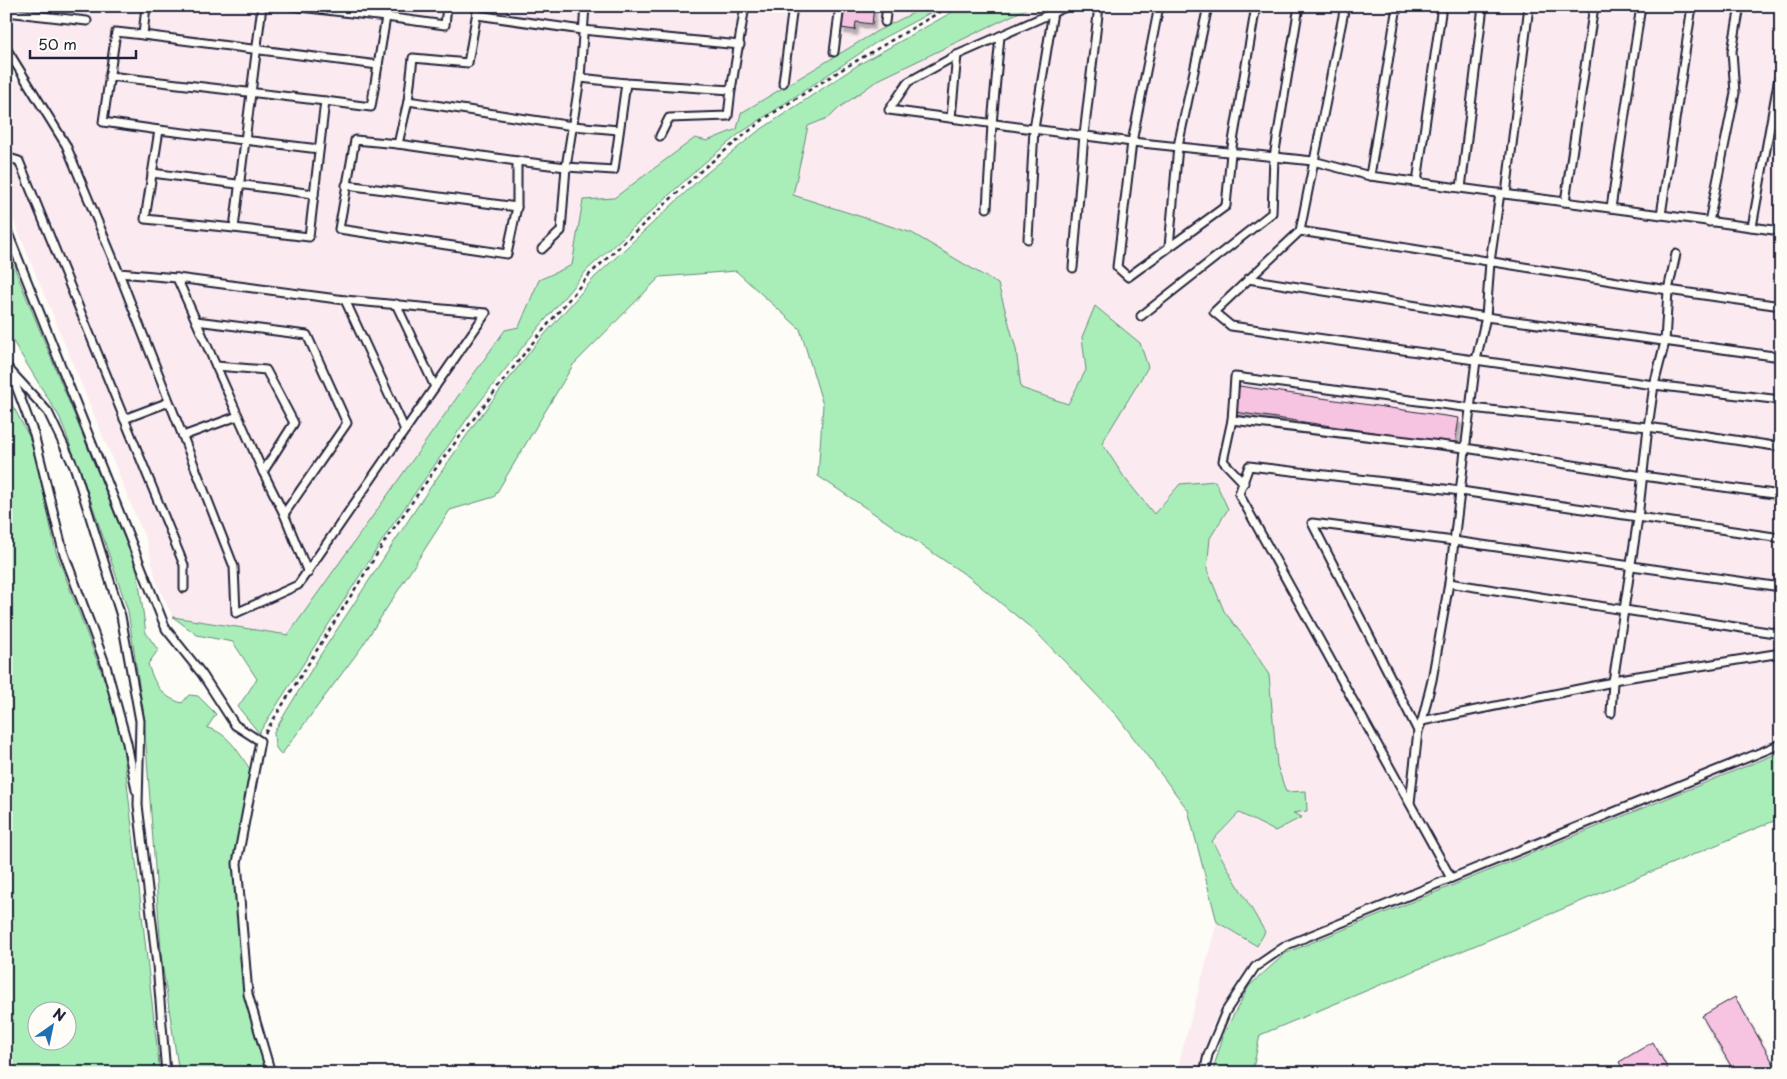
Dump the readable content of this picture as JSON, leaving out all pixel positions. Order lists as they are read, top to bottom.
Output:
{
  "scale_bar": "50 m",
  "north": "top right"
}
